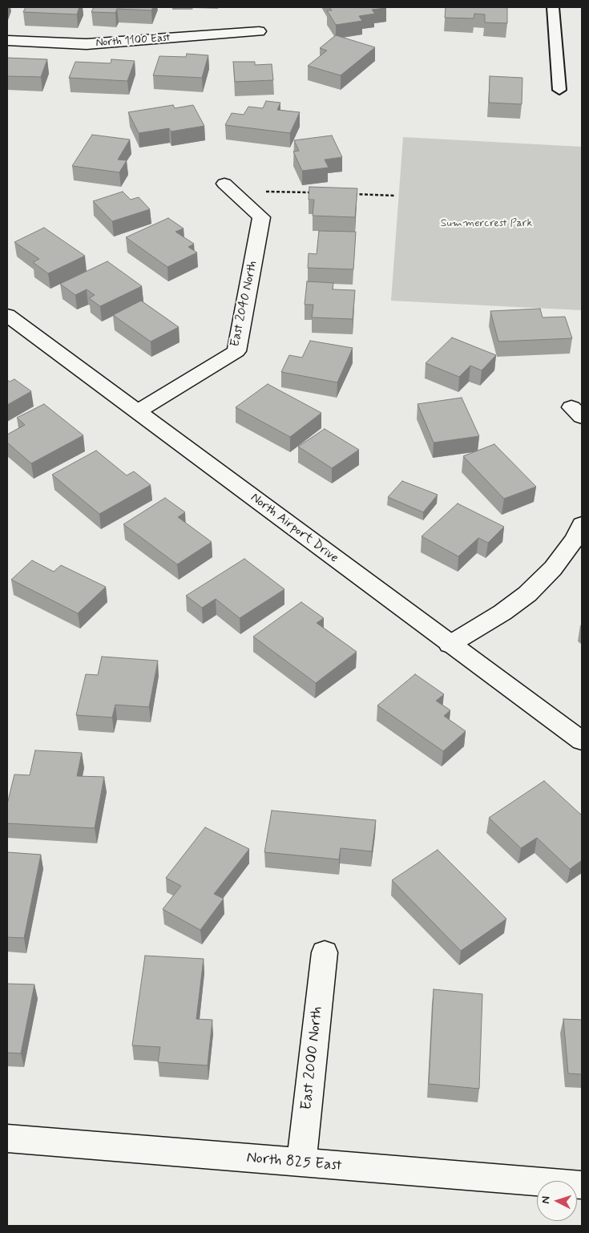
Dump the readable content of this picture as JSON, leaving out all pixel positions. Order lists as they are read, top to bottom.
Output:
{
  "streets": {
    "street": [
      "North 1100 East",
      "East 2040 North",
      "North Airport Drive",
      "East 2000 North",
      "North 825 East"
    ]
  },
  "crossings": [
    ["East 2040 North", "North Airport Drive"],
    ["East 2000 North", "North 825 East"]
  ],
  "parks": ["Summercrest Park"],
  "north": "left"
}
